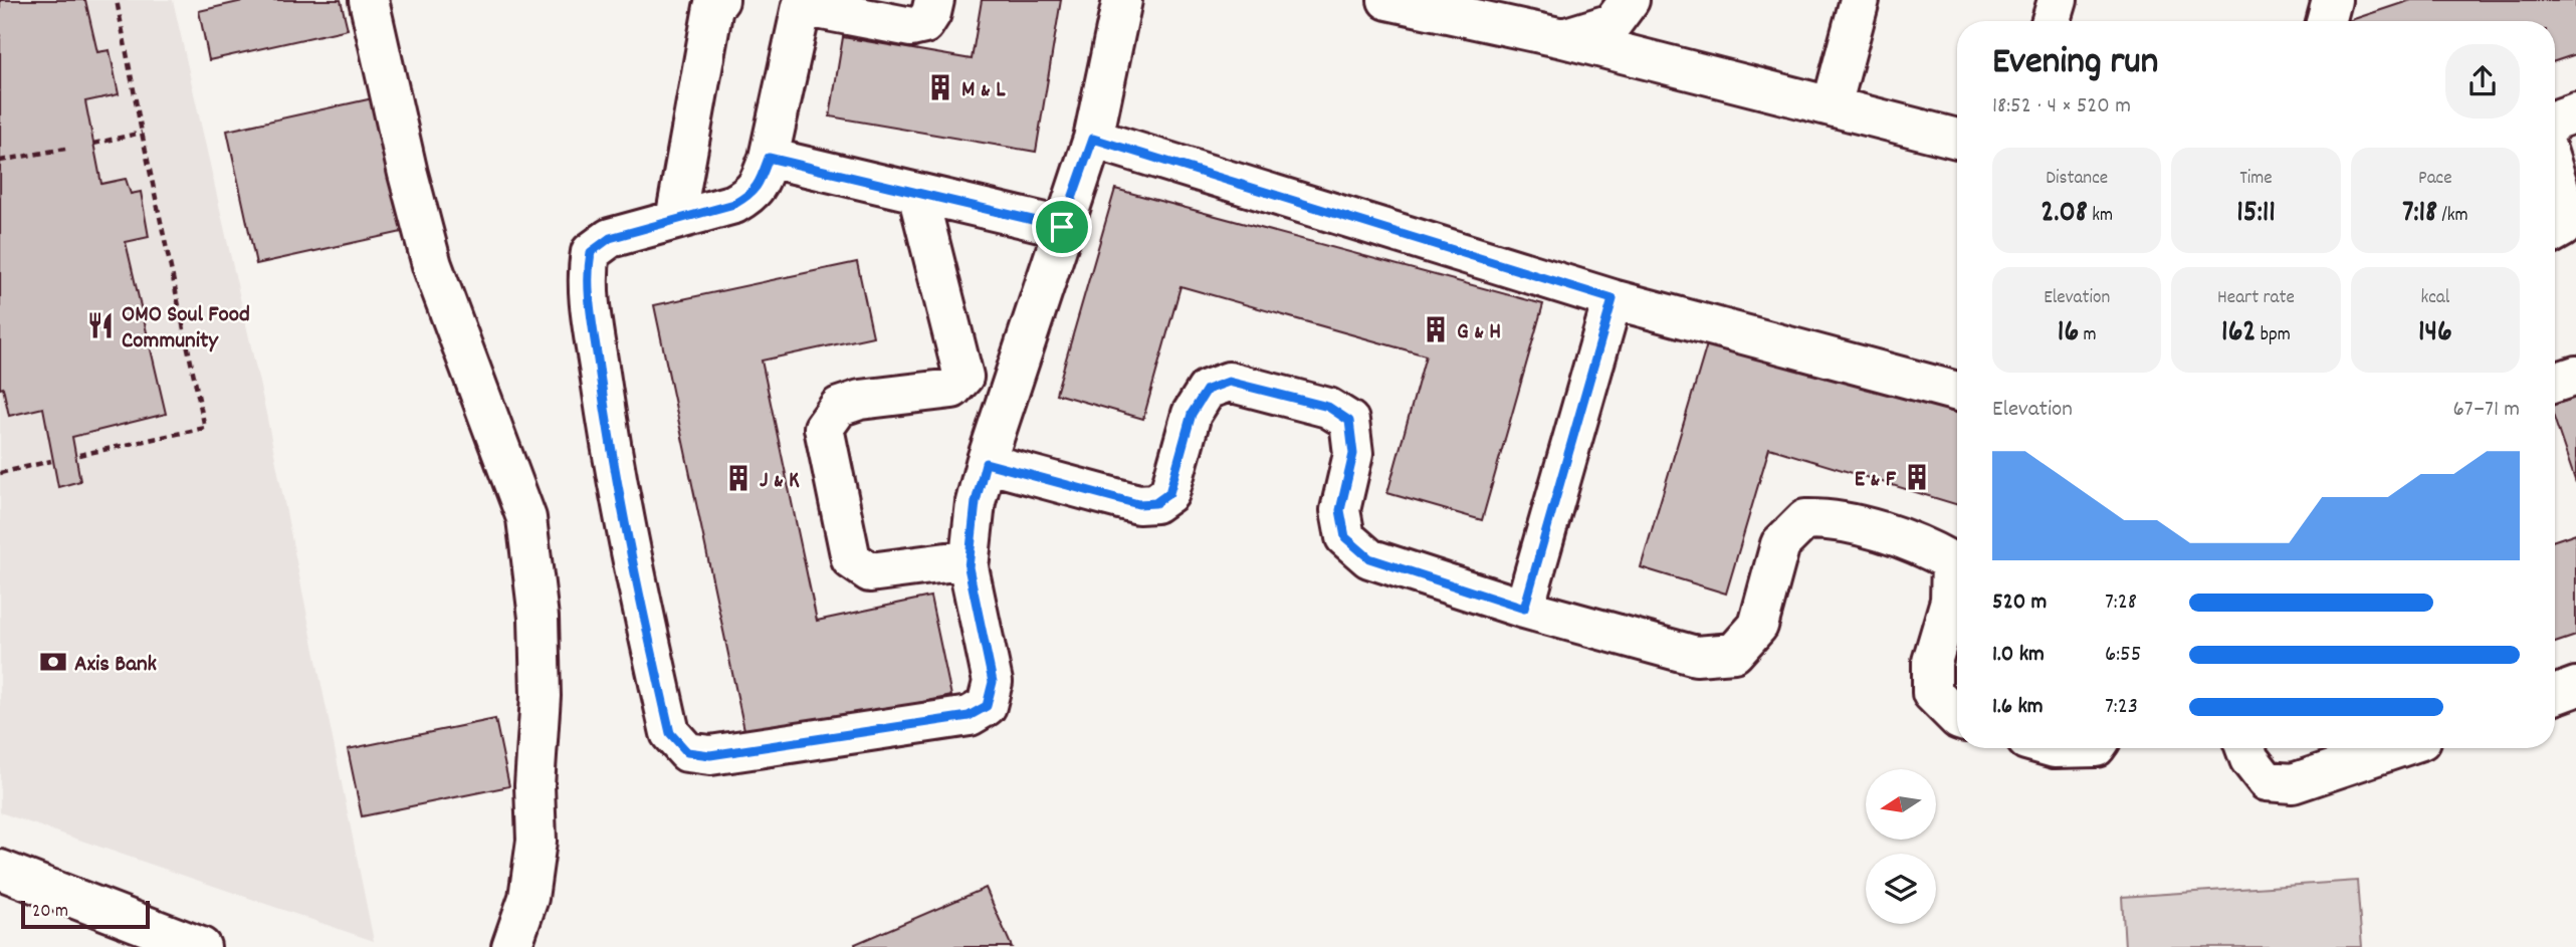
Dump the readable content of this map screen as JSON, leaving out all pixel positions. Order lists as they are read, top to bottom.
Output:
{
  "places": {
    "building": [
      "M & L",
      "G & H",
      "E & F",
      "J & K"
    ],
    "restaurant": ["OMO Soul Food Community"],
    "bank": ["Axis Bank"]
  },
  "scale_bar": "20 m",
  "north": "left",
  "page": {
    "heading": ["Evening run", "18:52 · 4 × 520 m"],
    "stats": [
      ["Distance", "2.08 km"],
      ["Time", "15:11"],
      ["Pace", "7:18 /km"],
      ["Elevation", "16 m"],
      ["Heart rate", "162 bpm"],
      ["kcal", "146"]
    ],
    "chart": ["Elevation", "67–71 m"],
    "list": [
      {
        "name": "520 m",
        "note": "7:28"
      },
      {
        "name": "1.0 km",
        "note": "6:55"
      },
      {
        "name": "1.6 km",
        "note": "7:23"
      }
    ],
    "scale": "20 m"
  }
}
